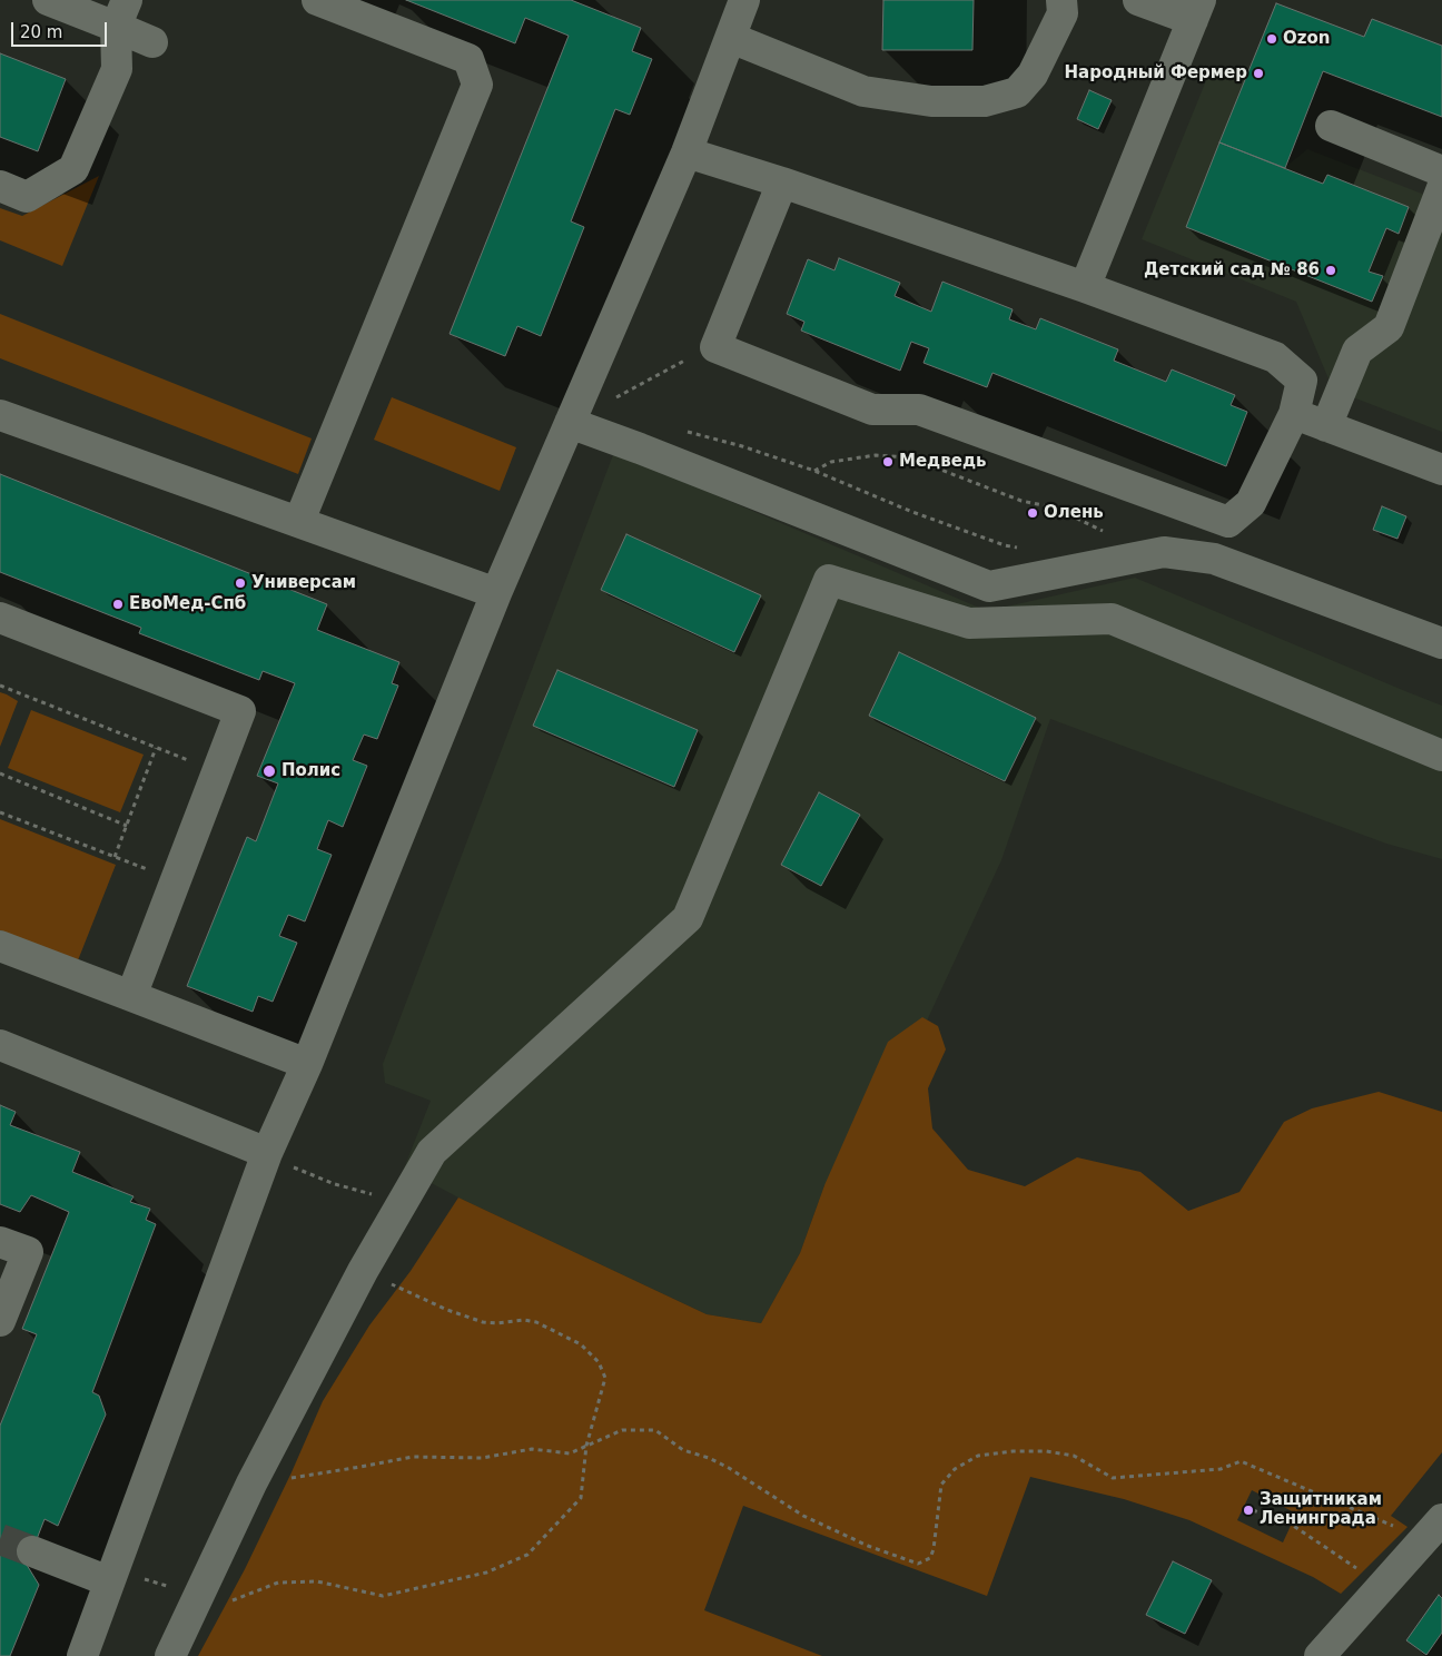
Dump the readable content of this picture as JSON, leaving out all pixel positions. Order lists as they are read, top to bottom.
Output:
{
  "places": [
    "Ozon",
    "Народный Фермер",
    "Детский сад № 86",
    "Медведь",
    "Олень",
    "Универсам",
    "ЕвоМед-Спб",
    "Полис",
    "Защитникам Ленинграда"
  ],
  "scale_bar": "20 m"
}
